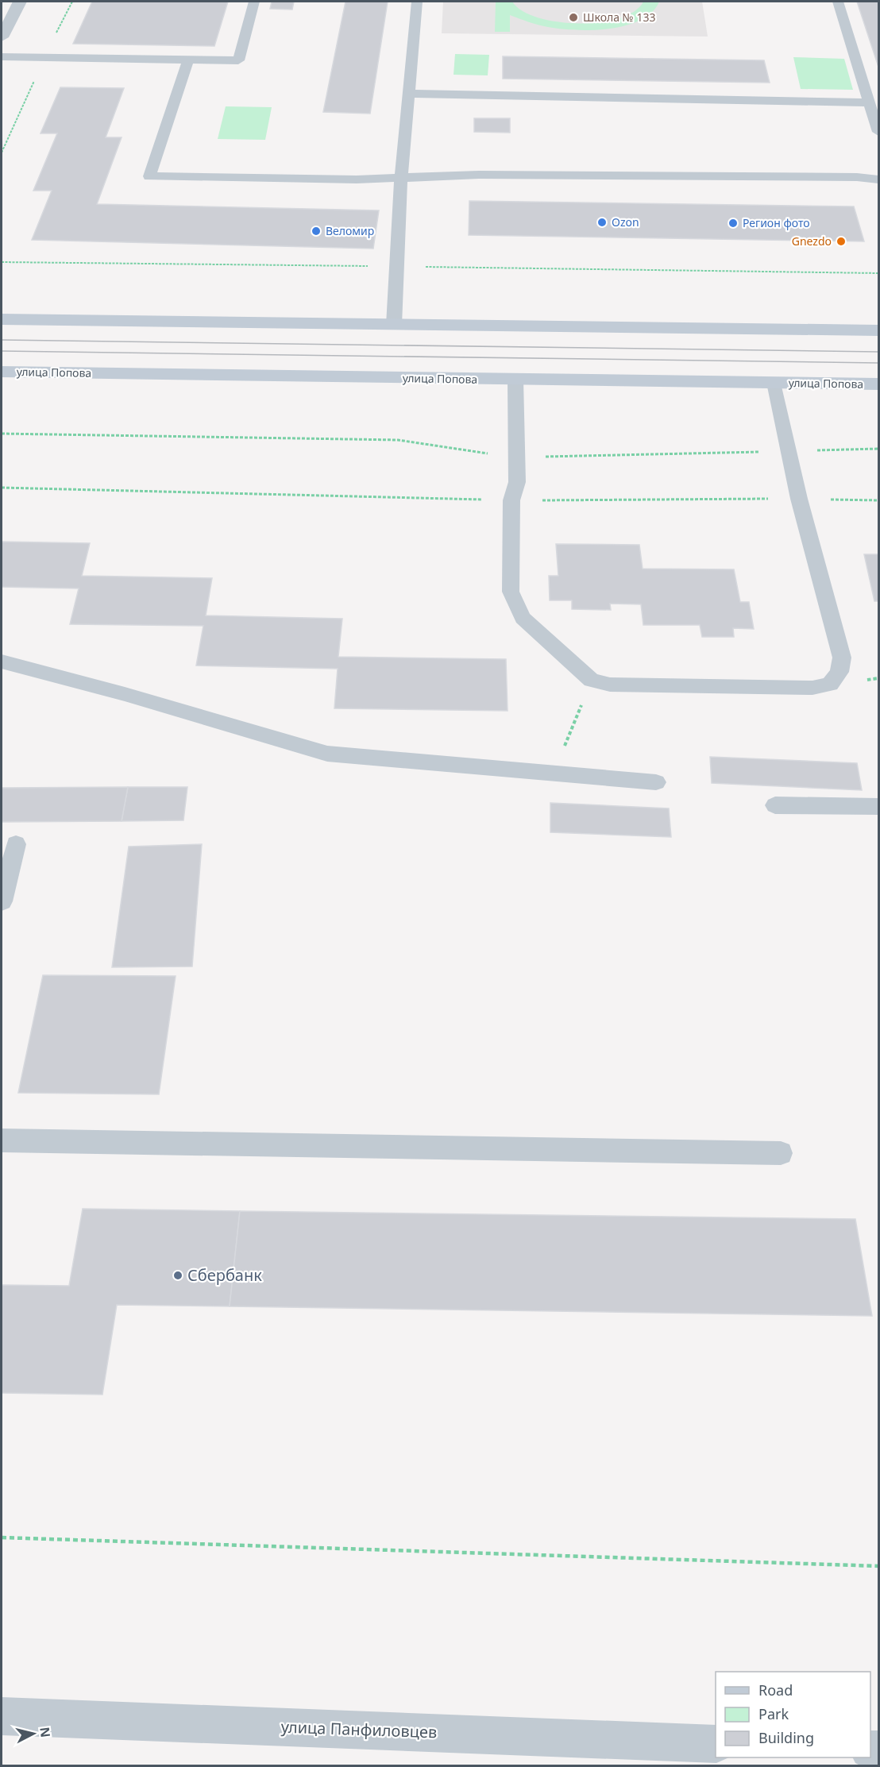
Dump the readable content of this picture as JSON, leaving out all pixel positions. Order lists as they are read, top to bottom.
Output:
{
  "streets": {
    "main road": ["улица Попова"],
    "street": ["улица Панфиловцев"]
  },
  "places": [
    "Школа № 133",
    "Ozon",
    "Регион фото",
    "Веломир",
    "Gnezdo",
    "Сбербанк"
  ],
  "legend": ["Road", "Park", "Building"],
  "north": "right"
}
